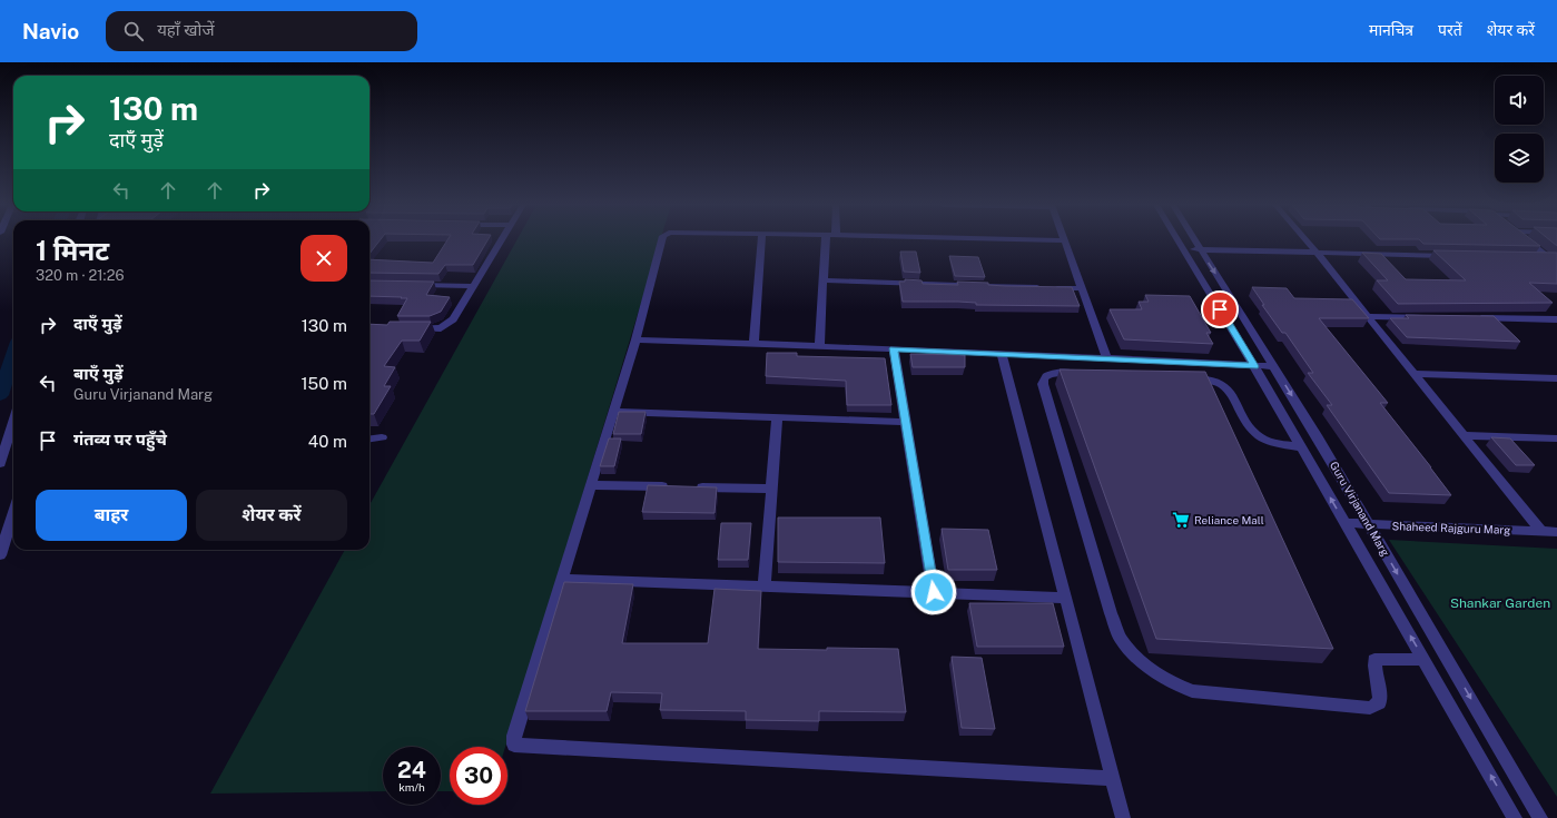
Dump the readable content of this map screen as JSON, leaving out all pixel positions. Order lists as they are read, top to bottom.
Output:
{
  "streets": {
    "street": ["Guru Virjanand Marg", "Shaheed Rajguru Marg"]
  },
  "crossings": [
    ["Guru Virjanand Marg", "Shaheed Rajguru Marg"]
  ],
  "parks": ["Shankar Garden"],
  "places": {
    "supermarket": ["Reliance Mall"]
  },
  "page": {
    "header": "Navio",
    "search": "यहाँ खोजें",
    "nav": ["मानचित्र", "परतें", "शेयर करें"],
    "turn": ["130 m", "दाएँ मुड़ें"],
    "heading": ["1 मिनट", "320 m · 21:26"],
    "list": [
      {
        "name": "दाएँ मुड़ें",
        "value": "130 m"
      },
      {
        "name": "बाएँ मुड़ें",
        "note": "Guru Virjanand Marg",
        "value": "150 m"
      },
      {
        "name": "गंतव्य पर पहुँचे",
        "value": "40 m"
      }
    ],
    "buttons": ["बाहर", "शेयर करें"],
    "speed": "24 km/h",
    "limit": "30"
  }
}
